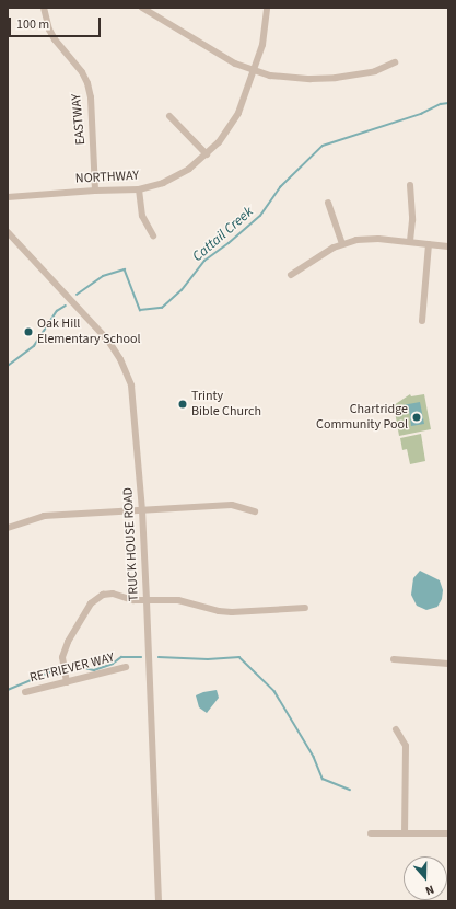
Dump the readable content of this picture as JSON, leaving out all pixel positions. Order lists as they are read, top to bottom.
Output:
{
  "streets": {
    "street": [
      "EASTWAY",
      "NORTHWAY",
      "TRUCK HOUSE ROAD",
      "RETRIEVER WAY"
    ]
  },
  "crossings": [
    ["EASTWAY", "NORTHWAY"]
  ],
  "water": ["Cattail Creek"],
  "places": ["Oak Hill Elementary School", "Trinty Bible Church", "Chartridge Community Pool"],
  "scale_bar": "100 m",
  "north": "bottom"
}
